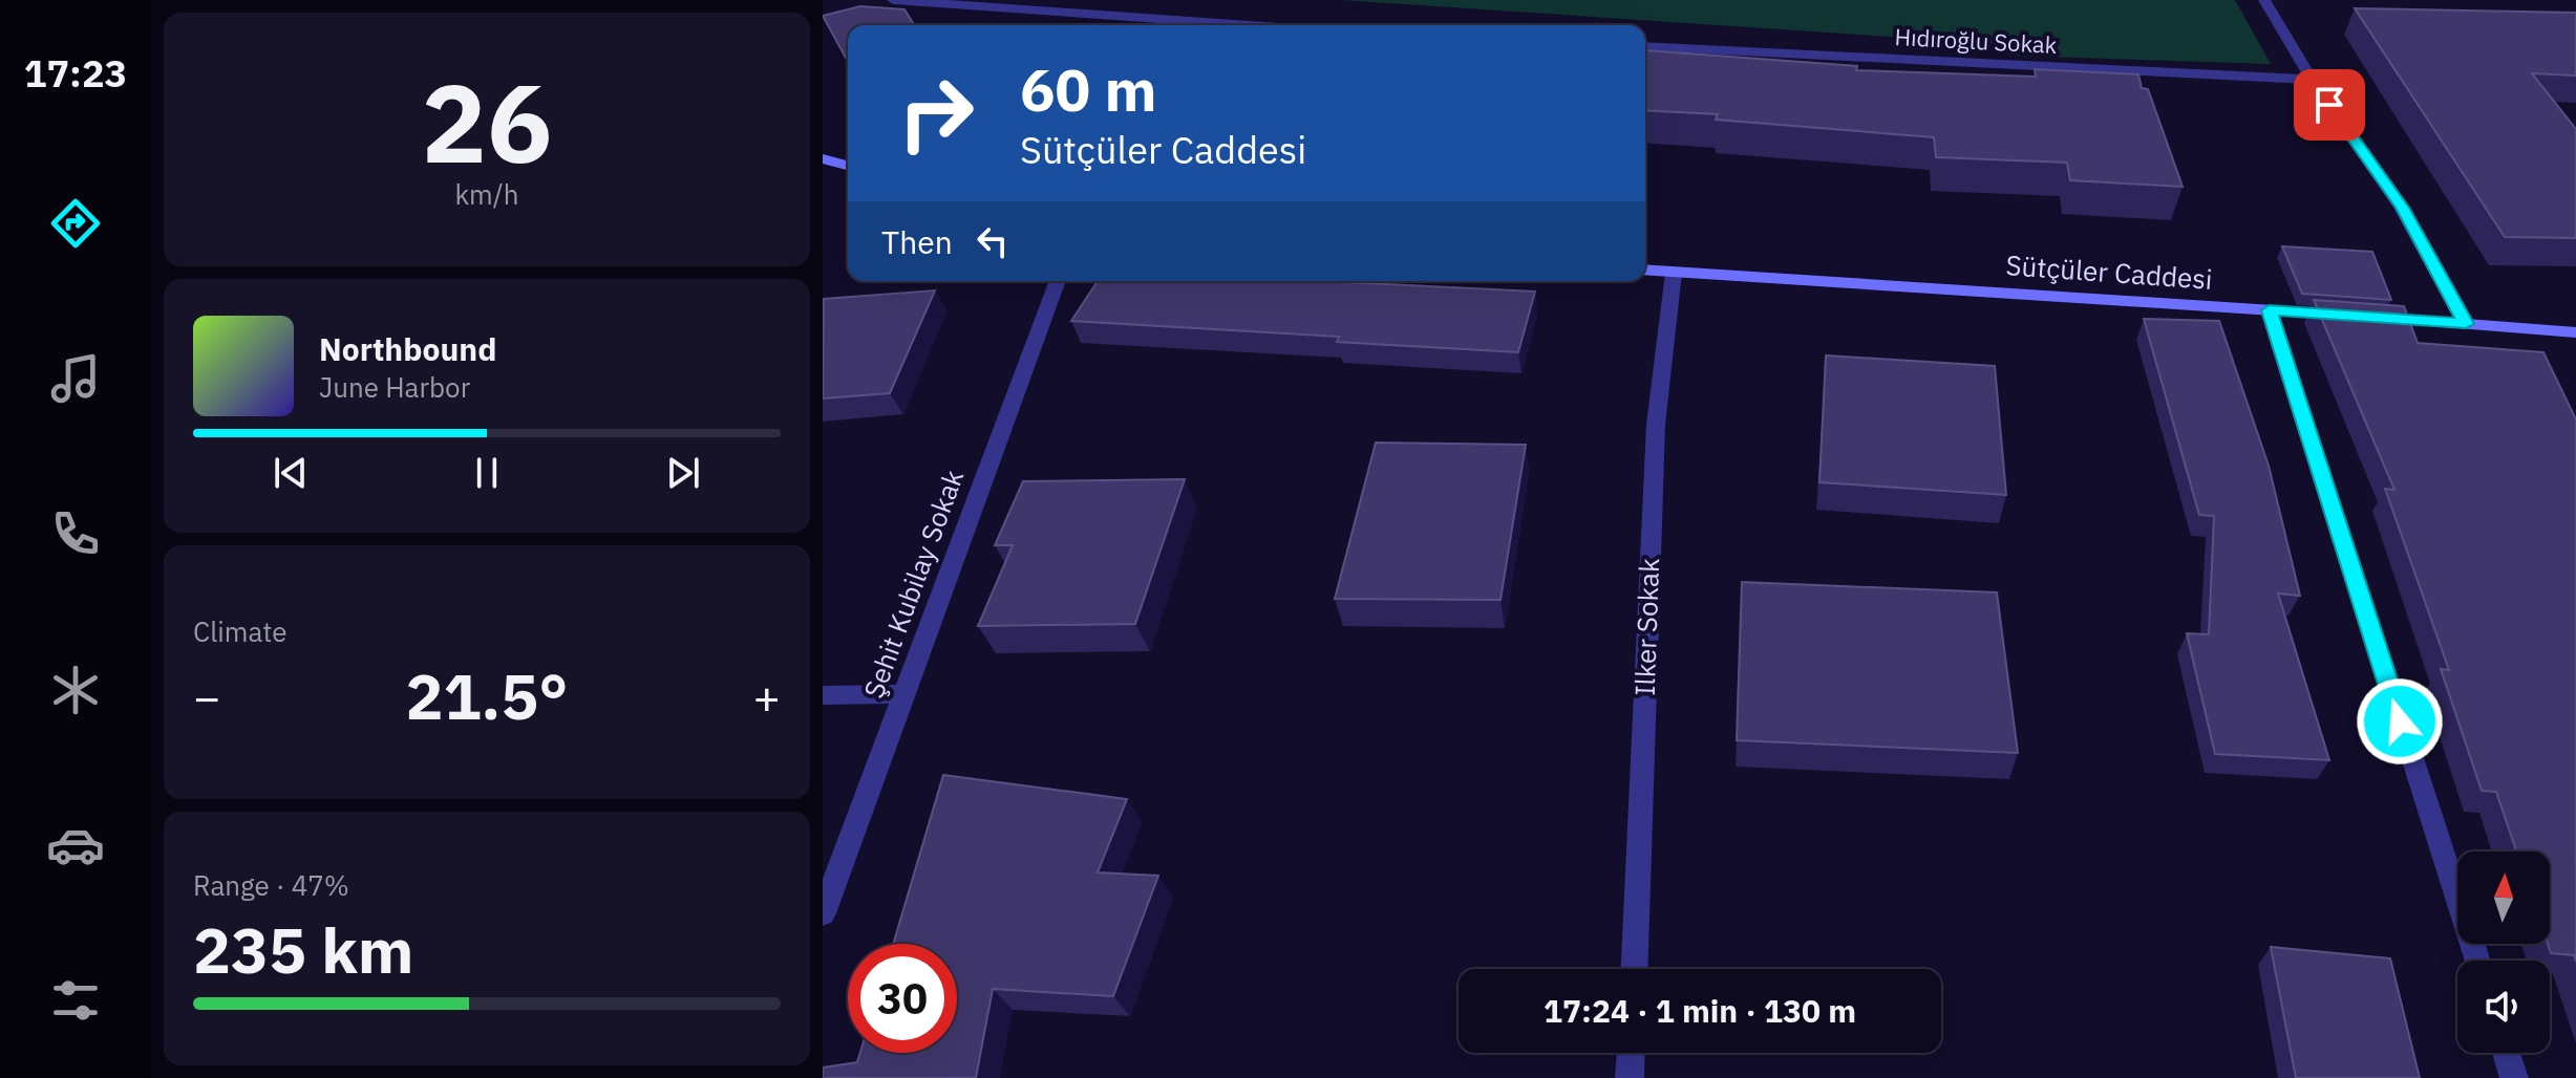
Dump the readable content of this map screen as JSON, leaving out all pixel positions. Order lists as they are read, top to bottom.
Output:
{
  "streets": {
    "street": [
      "Hıdıroğlu Sokak",
      "Sütçüler Caddesi",
      "Şehit Kubilay Sokak",
      "Ilker Sokak"
    ]
  },
  "crossings": [
    ["Sütçüler Caddesi", "Ilker Sokak"]
  ],
  "north": "top",
  "page": {
    "tabs": "17:23",
    "tile": [
      ["26", "km/h"],
      "Climate",
      ["Range · 47%", "235 km"]
    ],
    "turn": ["60 m", "Sütçüler Caddesi"],
    "then": "Then",
    "song": ["Northbound", "June Harbor"],
    "heat": ["−", "21.5°", "+"],
    "limit": "30",
    "trip": "17:24 · 1 min · 130 m"
  }
}
